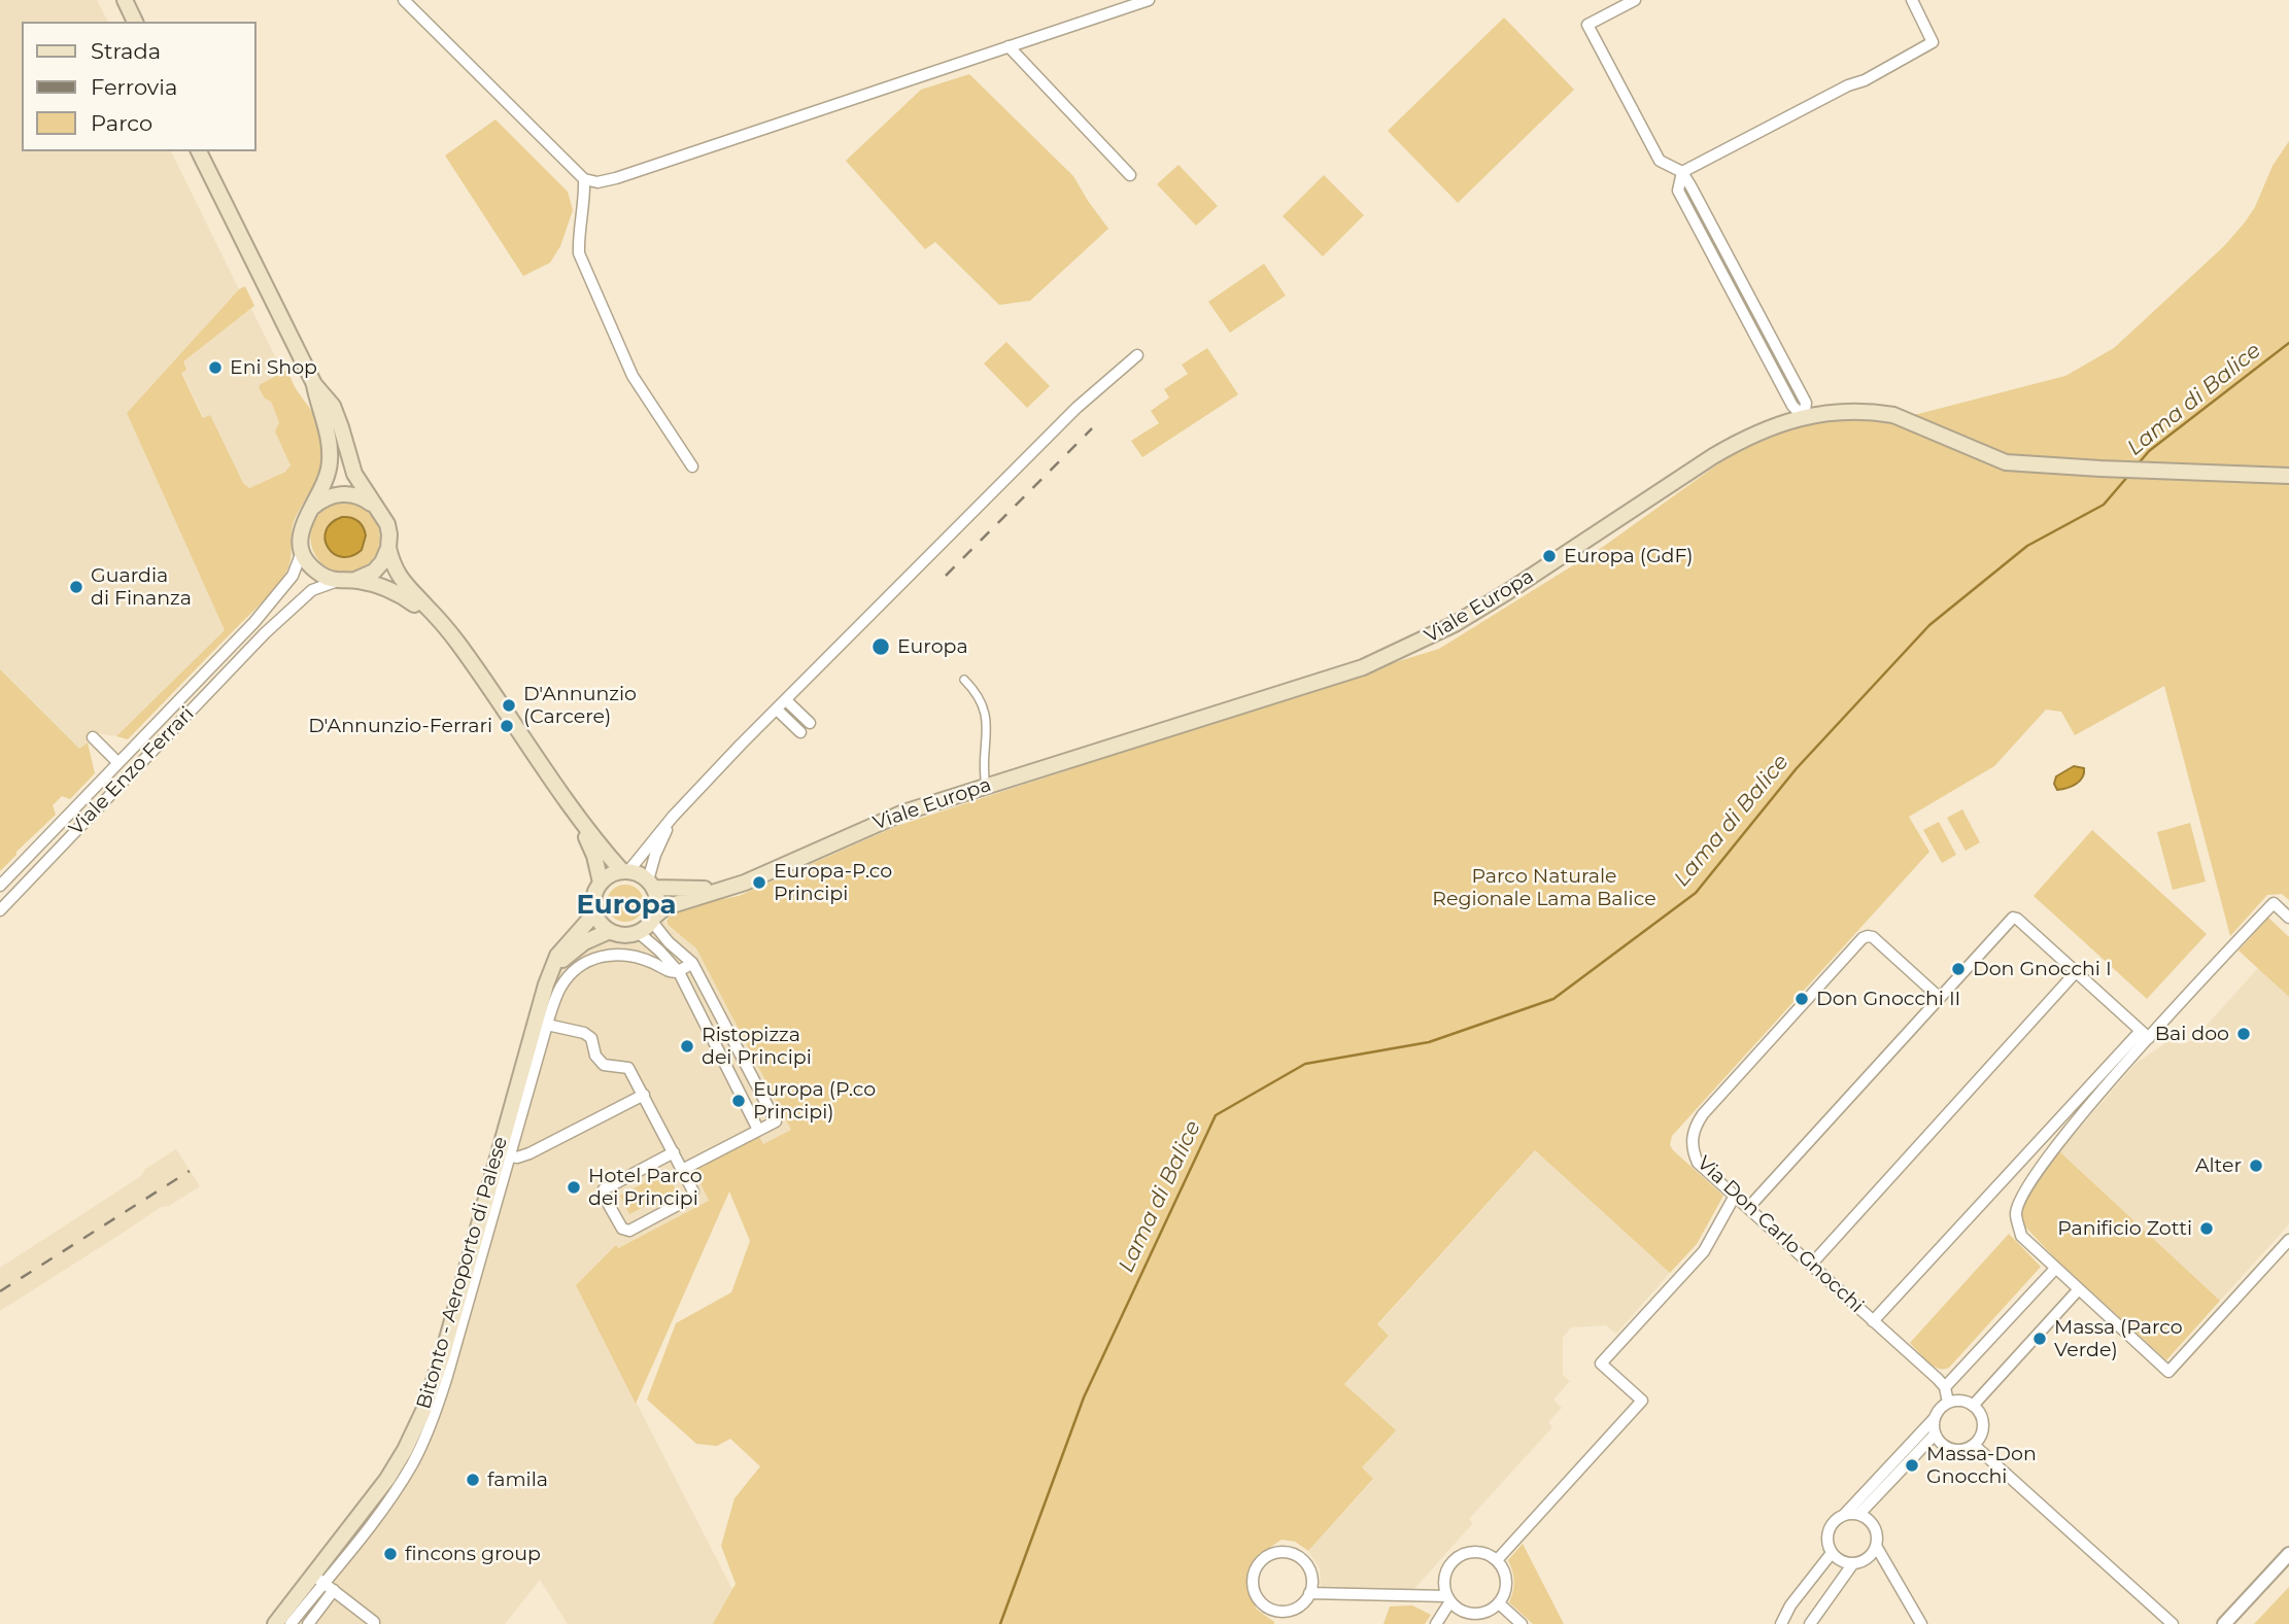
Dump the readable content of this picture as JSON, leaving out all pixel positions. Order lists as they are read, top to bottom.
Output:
{
  "streets": {
    "main road": ["Viale Europa", "Bitonto - Aeroporto di Palese"],
    "street": ["Viale Enzo Ferrari", "Via Don Carlo Gnocchi"]
  },
  "crossings": [
    ["Viale Europa", "Bitonto - Aeroporto di Palese"]
  ],
  "districts": ["Europa"],
  "water": ["Lama di Balice"],
  "parks": ["Parco Naturale Regionale Lama Balice"],
  "places": [
    "Eni Shop",
    "Europa (GdF)",
    "Guardia di Finanza",
    "Europa",
    "D'Annunzio (Carcere)",
    "D'Annunzio-Ferrari",
    "Europa-P.co Principi",
    "Don Gnocchi I",
    "Don Gnocchi II",
    "Bai doo",
    "Ristopizza dei Principi",
    "Europa (P.co Principi)",
    "Alter",
    "Hotel Parco dei Principi",
    "Panificio Zotti",
    "Massa (Parco Verde)",
    "Massa-Don Gnocchi",
    "famila",
    "fincons group"
  ],
  "legend": ["Strada", "Ferrovia", "Parco"]
}
